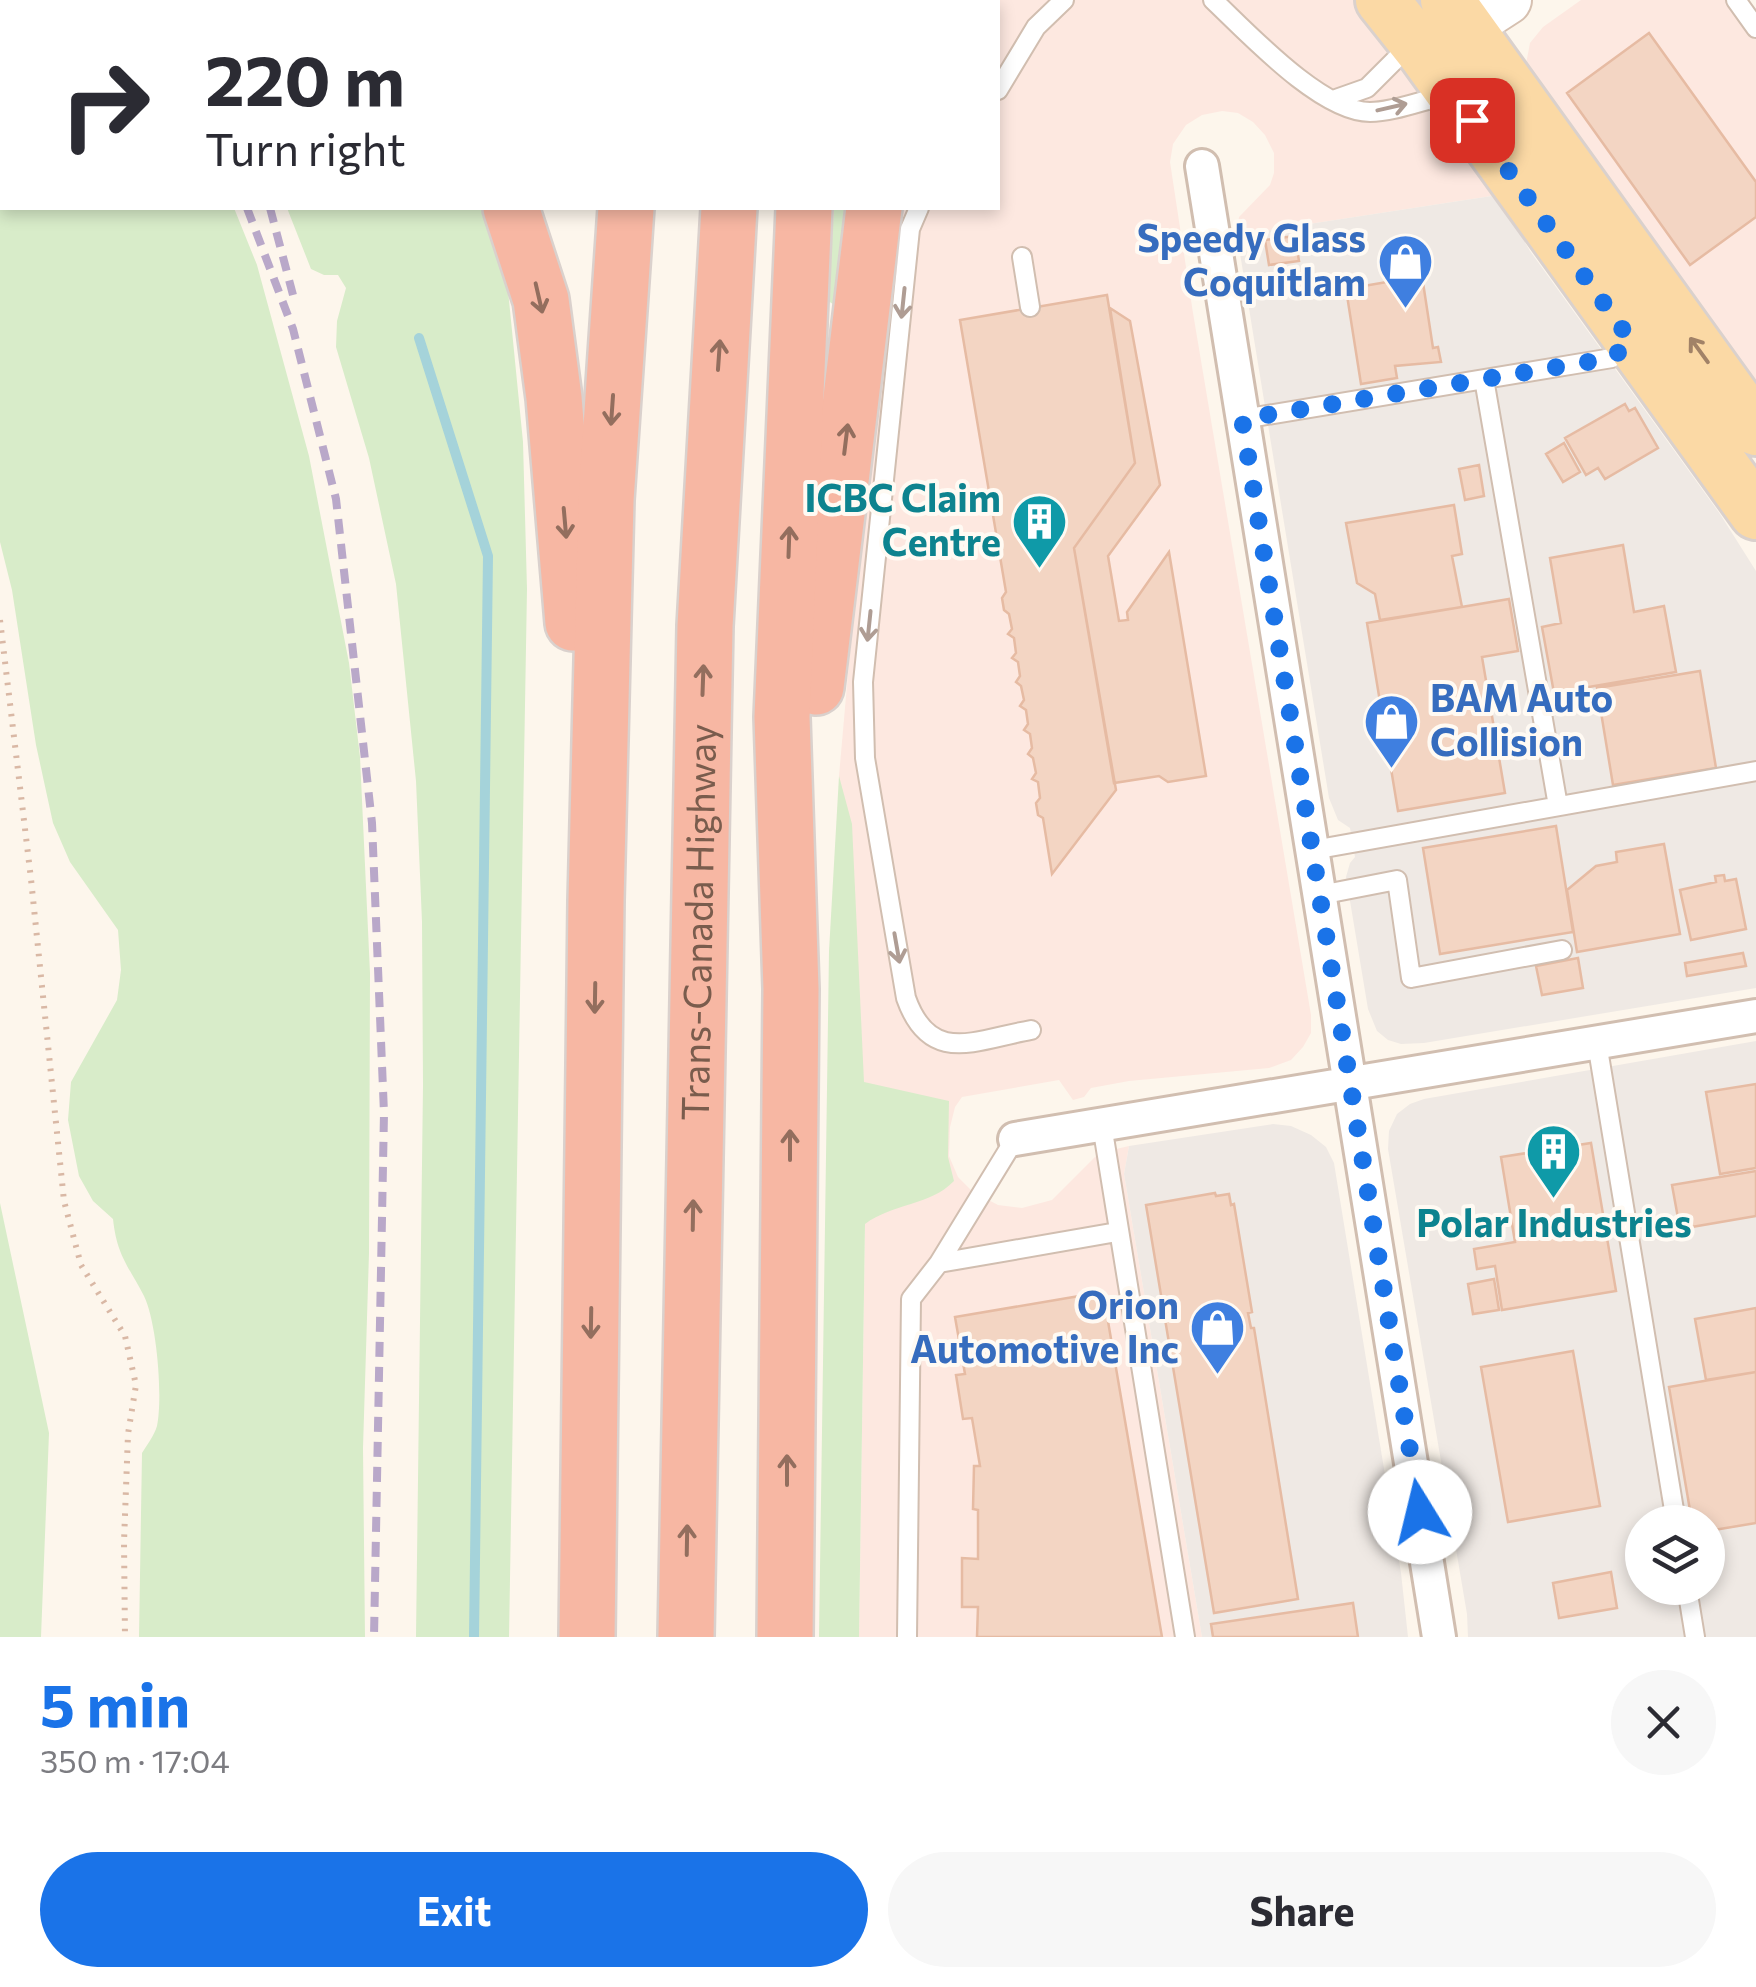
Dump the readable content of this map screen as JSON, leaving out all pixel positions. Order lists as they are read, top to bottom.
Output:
{
  "streets": {
    "highway": ["Trans-Canada Highway"]
  },
  "places": {
    "shop": ["Speedy Glass Coquitlam", "BAM Auto Collision", "Orion Automotive Inc"],
    "building": ["ICBC Claim Centre", "Polar Industries"]
  },
  "page": {
    "turn": ["220 m", "Turn right"],
    "heading": ["5 min", "350 m · 17:04"],
    "buttons": ["Exit", "Share"]
  }
}
